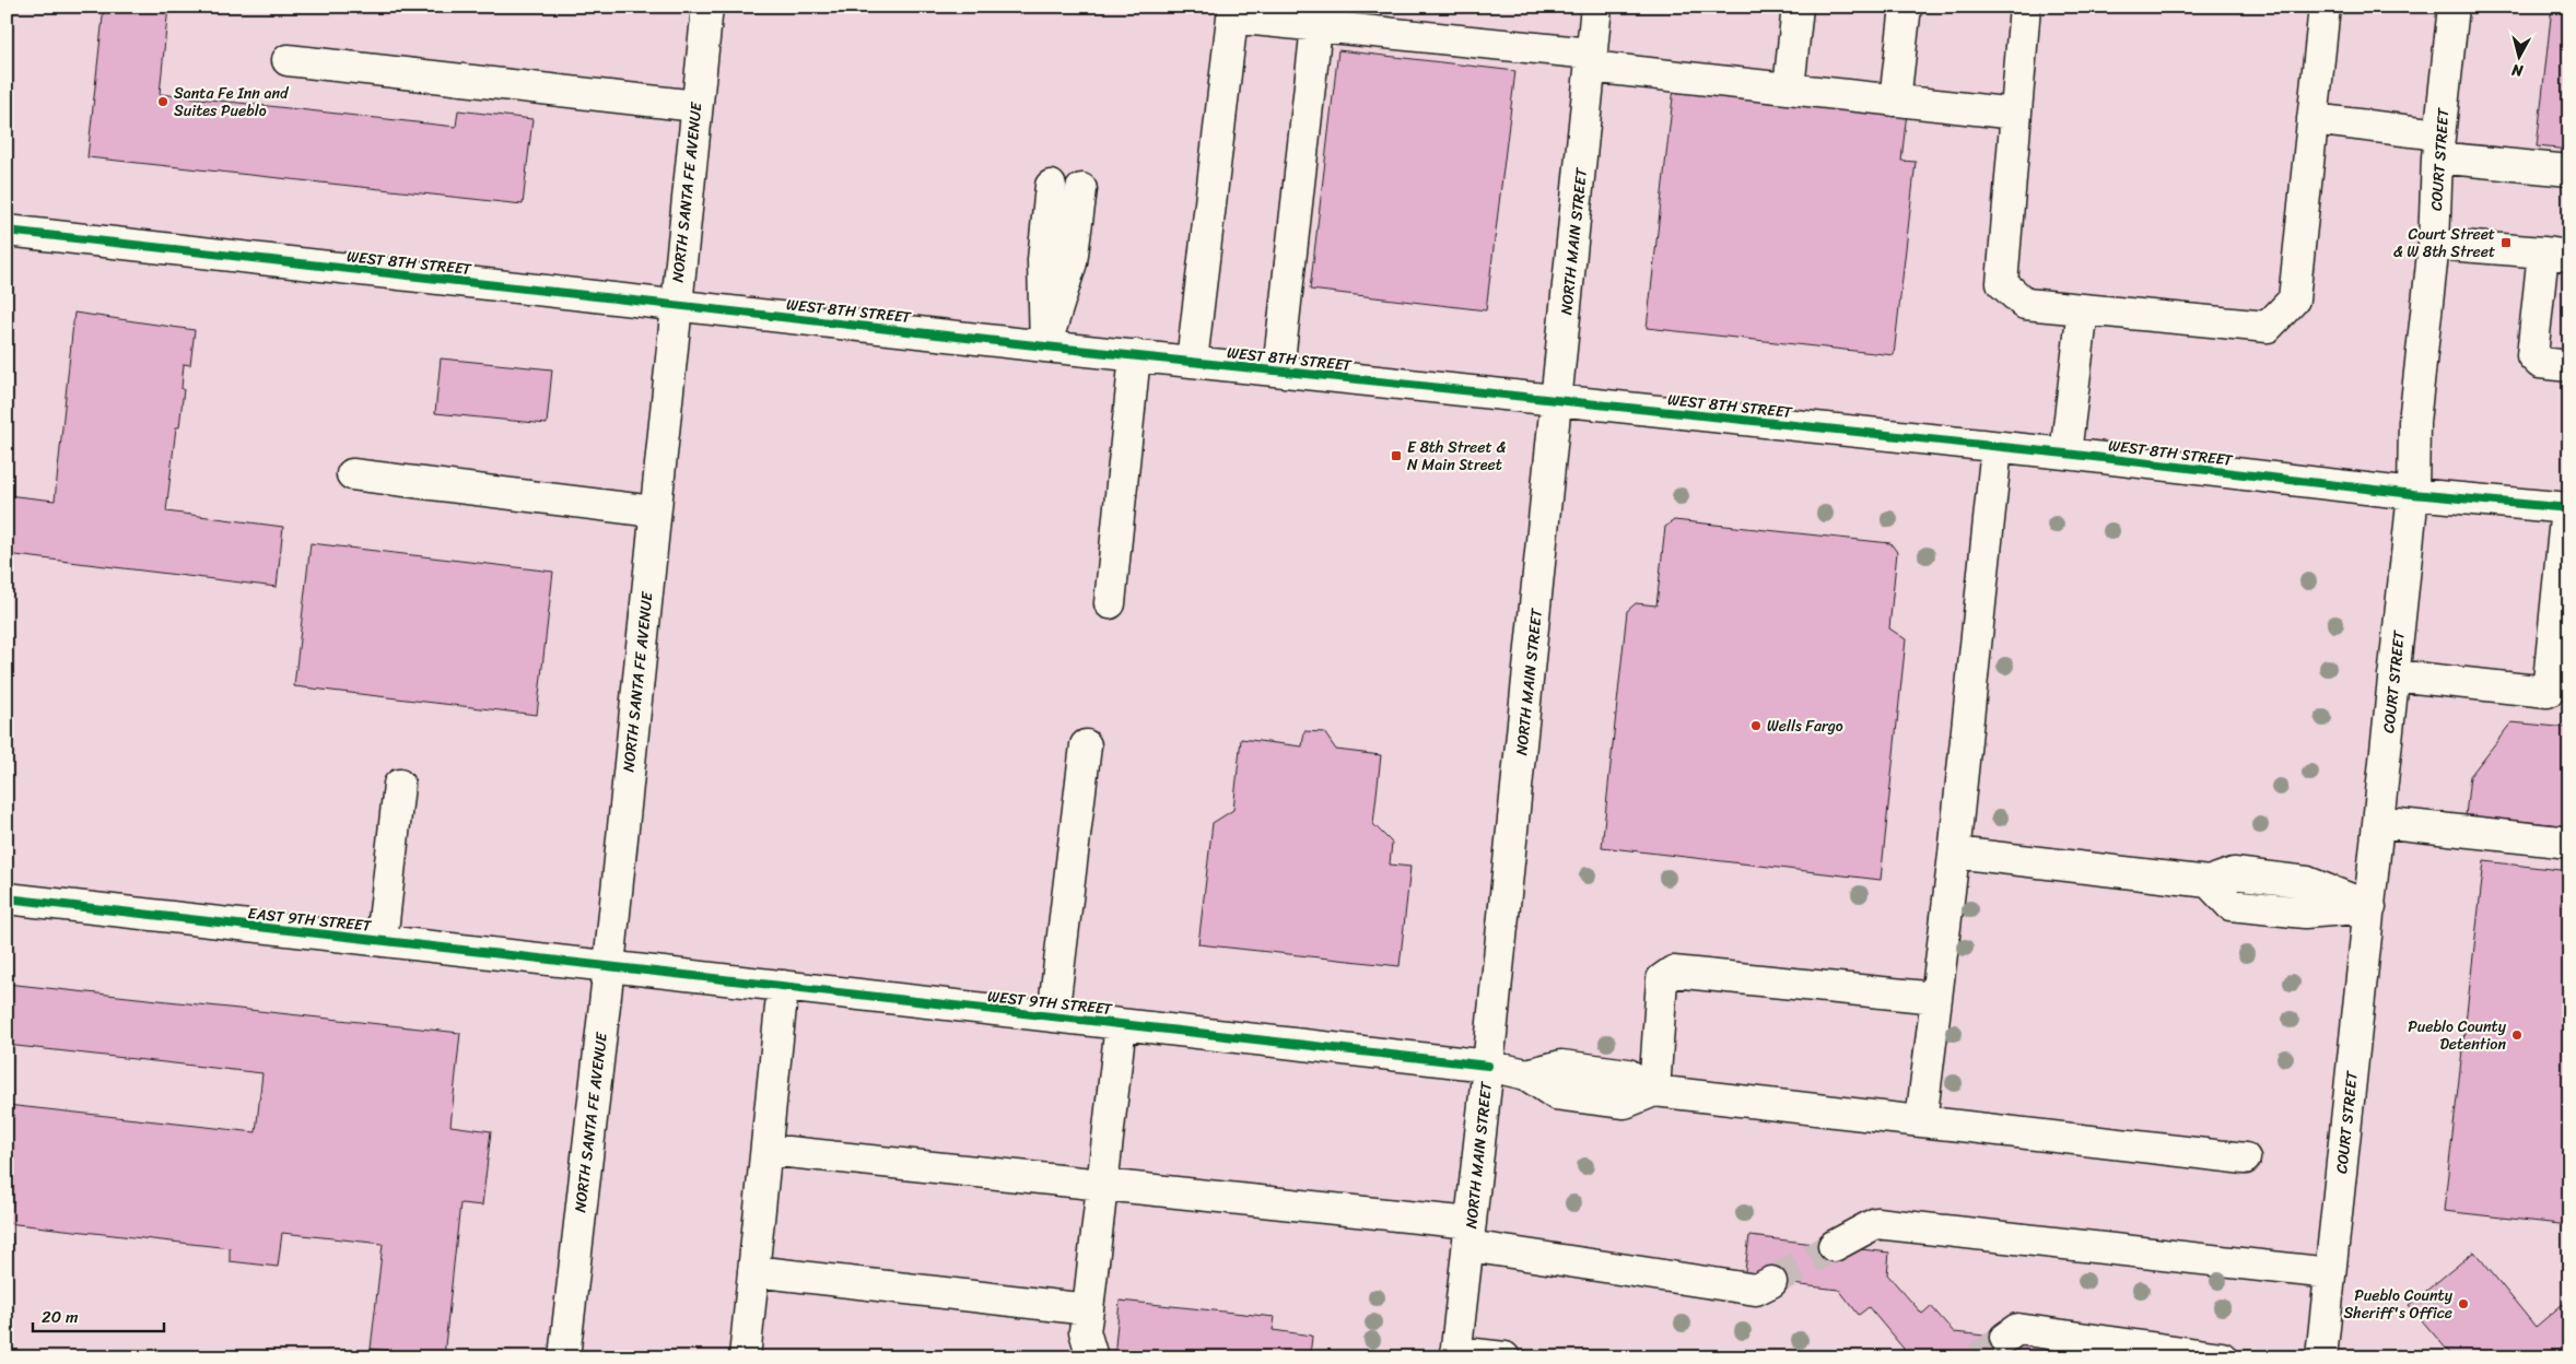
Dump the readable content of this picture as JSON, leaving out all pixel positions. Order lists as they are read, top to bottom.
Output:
{
  "streets": {
    "street": [
      "COURT STREET",
      "NORTH SANTA FE AVENUE",
      "NORTH MAIN STREET",
      "WEST 8TH STREET",
      "EAST 9TH STREET",
      "WEST 9TH STREET"
    ]
  },
  "crossings": [
    ["COURT STREET", "WEST 8TH STREET"],
    ["NORTH SANTA FE AVENUE", "WEST 8TH STREET"],
    ["NORTH SANTA FE AVENUE", "EAST 9TH STREET"],
    ["NORTH SANTA FE AVENUE", "WEST 9TH STREET"],
    ["NORTH MAIN STREET", "WEST 8TH STREET"],
    ["NORTH MAIN STREET", "WEST 9TH STREET"],
    ["EAST 9TH STREET", "WEST 9TH STREET"]
  ],
  "places": {
    "other": [
      "Santa Fe Inn and Suites Pueblo",
      "Wells Fargo",
      "Pueblo County Detention",
      "Pueblo County Sheriff's Office"
    ],
    "transit": ["Court Street & W 8th Street", "E 8th Street & N Main Street"]
  },
  "scale_bar": "20 m",
  "north": "bottom"
}
